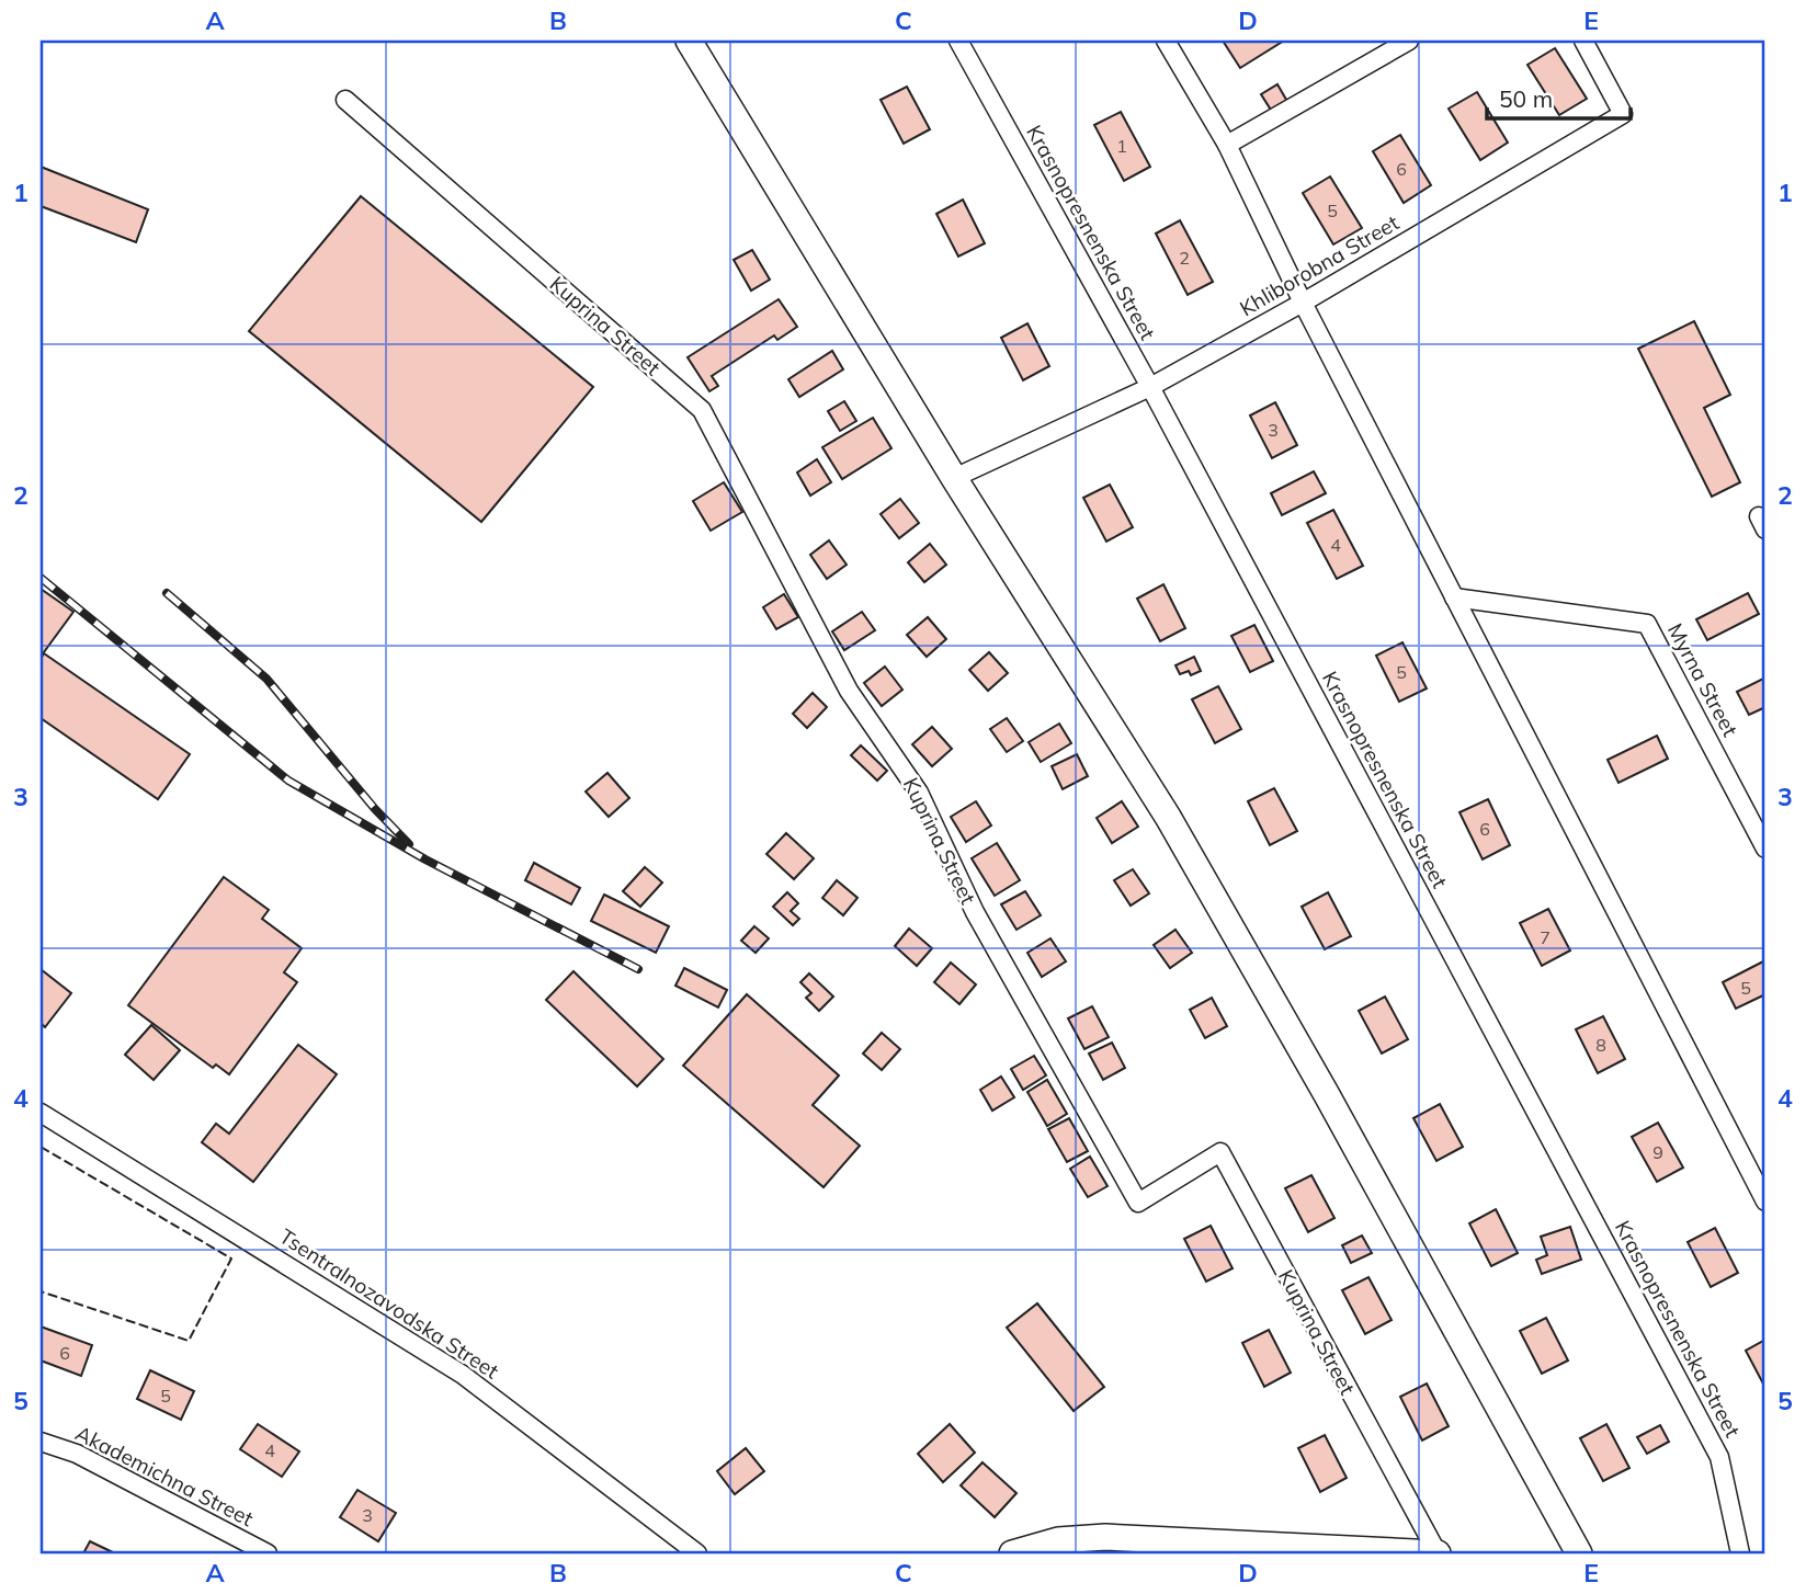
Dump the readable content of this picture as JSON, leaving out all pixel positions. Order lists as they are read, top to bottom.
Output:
{
  "streets": {
    "street": [
      "Krasnopresnenska Street",
      "Khliborobna Street",
      "Kuprina Street",
      "Myrna Street",
      "Tsentralnozavodska Street",
      "Akademichna Street"
    ]
  },
  "crossings": [
    ["Krasnopresnenska Street", "Khliborobna Street"]
  ],
  "house_numbers": [
    "1",
    "6",
    "5",
    "2",
    "3",
    "4",
    "5",
    "6",
    "7",
    "5",
    "8",
    "9",
    "6",
    "5",
    "4",
    "3"
  ],
  "scale_bar": "50 m",
  "grid": {
    "columns": [
      "A",
      "B",
      "C",
      "D",
      "E"
    ],
    "rows": [
      "1",
      "2",
      "3",
      "4",
      "5"
    ]
  }
}
